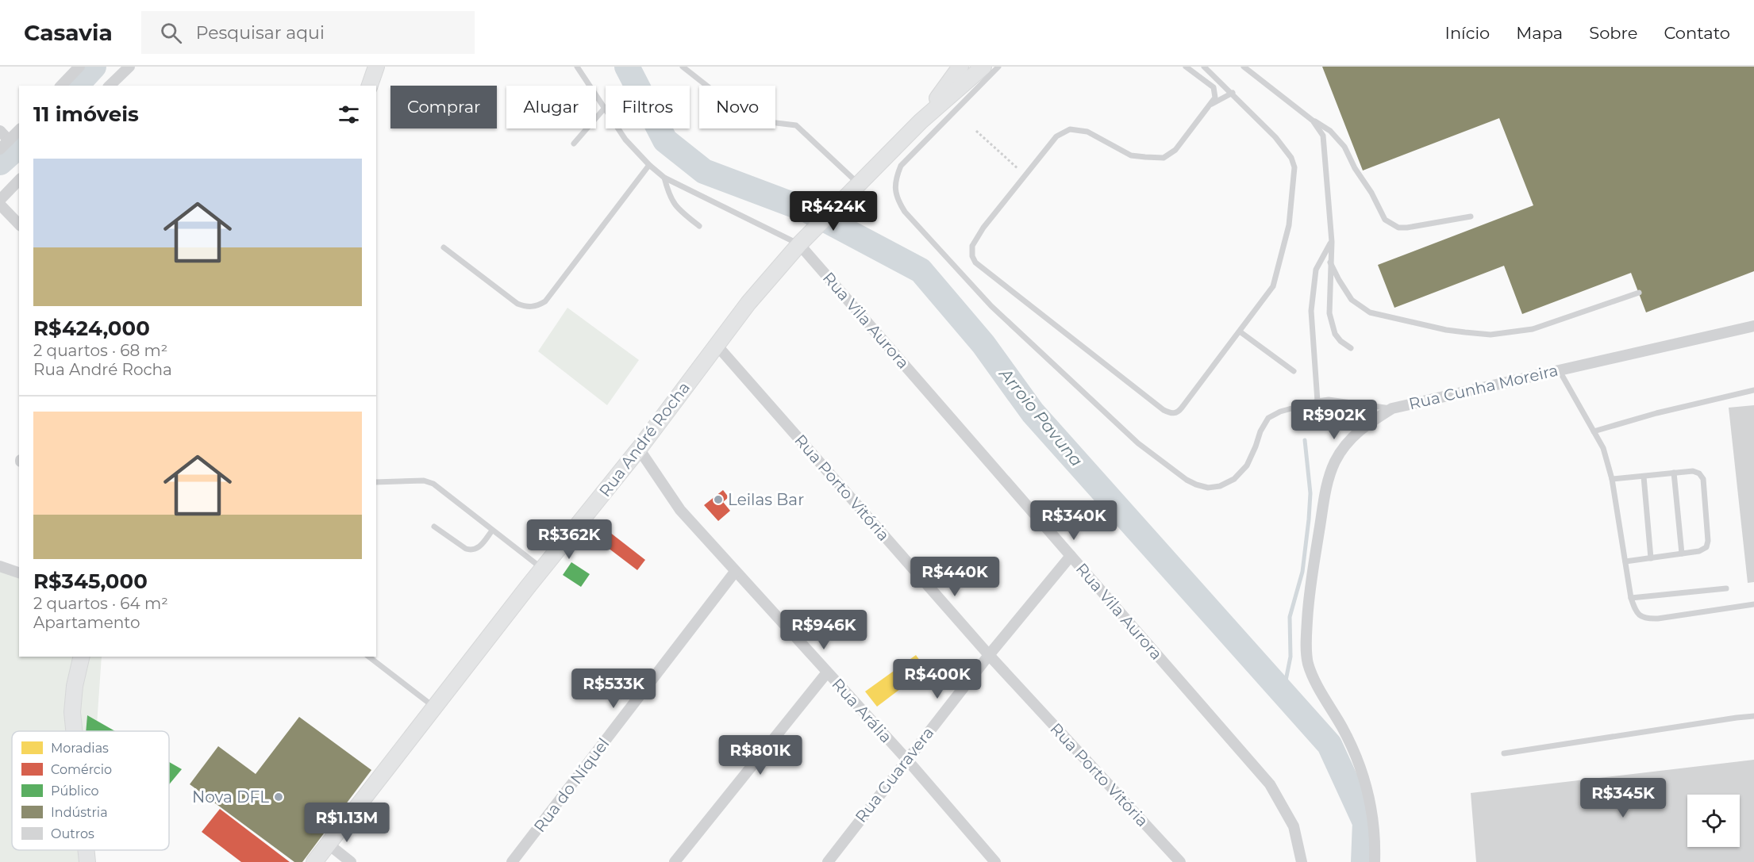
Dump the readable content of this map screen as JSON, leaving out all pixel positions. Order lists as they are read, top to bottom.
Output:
{
  "streets": {
    "main road": ["Rua André Rocha"],
    "street": [
      "Rua Vila Aurora",
      "Rua Cunha Moreira",
      "Rua Porto Vitória",
      "Rua Arália",
      "Rua Guaravera",
      "Rua do Níquel"
    ]
  },
  "crossings": [
    ["Rua Vila Aurora", "Rua André Rocha"],
    ["Rua Vila Aurora", "Rua Guaravera"],
    ["Rua André Rocha", "Rua Porto Vitória"],
    ["Rua André Rocha", "Rua Arália"],
    ["Rua Porto Vitória", "Rua Guaravera"],
    ["Rua Arália", "Rua Guaravera"],
    ["Rua Arália", "Rua do Níquel"]
  ],
  "water": ["Arroio Pavuna"],
  "places": ["Leilas Bar", "Nova DFL"],
  "legend": [
    "Moradias",
    "Comércio",
    "Público",
    "Indústria",
    "Outros"
  ],
  "page": {
    "header": "Casavia",
    "search": "Pesquisar aqui",
    "nav": [
      "Início",
      "Mapa",
      "Sobre",
      "Contato"
    ],
    "chip": [
      "Comprar",
      "Alugar",
      "Filtros",
      "Novo"
    ],
    "heading": "11 imóveis",
    "list": [
      {
        "name": "R$424,000",
        "note": "2 quartos · 68 m² · Rua André Rocha"
      },
      {
        "name": "R$345,000",
        "note": "2 quartos · 64 m² · Apartamento"
      }
    ],
    "price": [
      "R$424K",
      "R$902K",
      "R$340K",
      "R$362K",
      "R$440K",
      "R$946K",
      "R$400K",
      "R$533K",
      "R$801K",
      "R$345K",
      "R$1.13M"
    ]
  }
}
